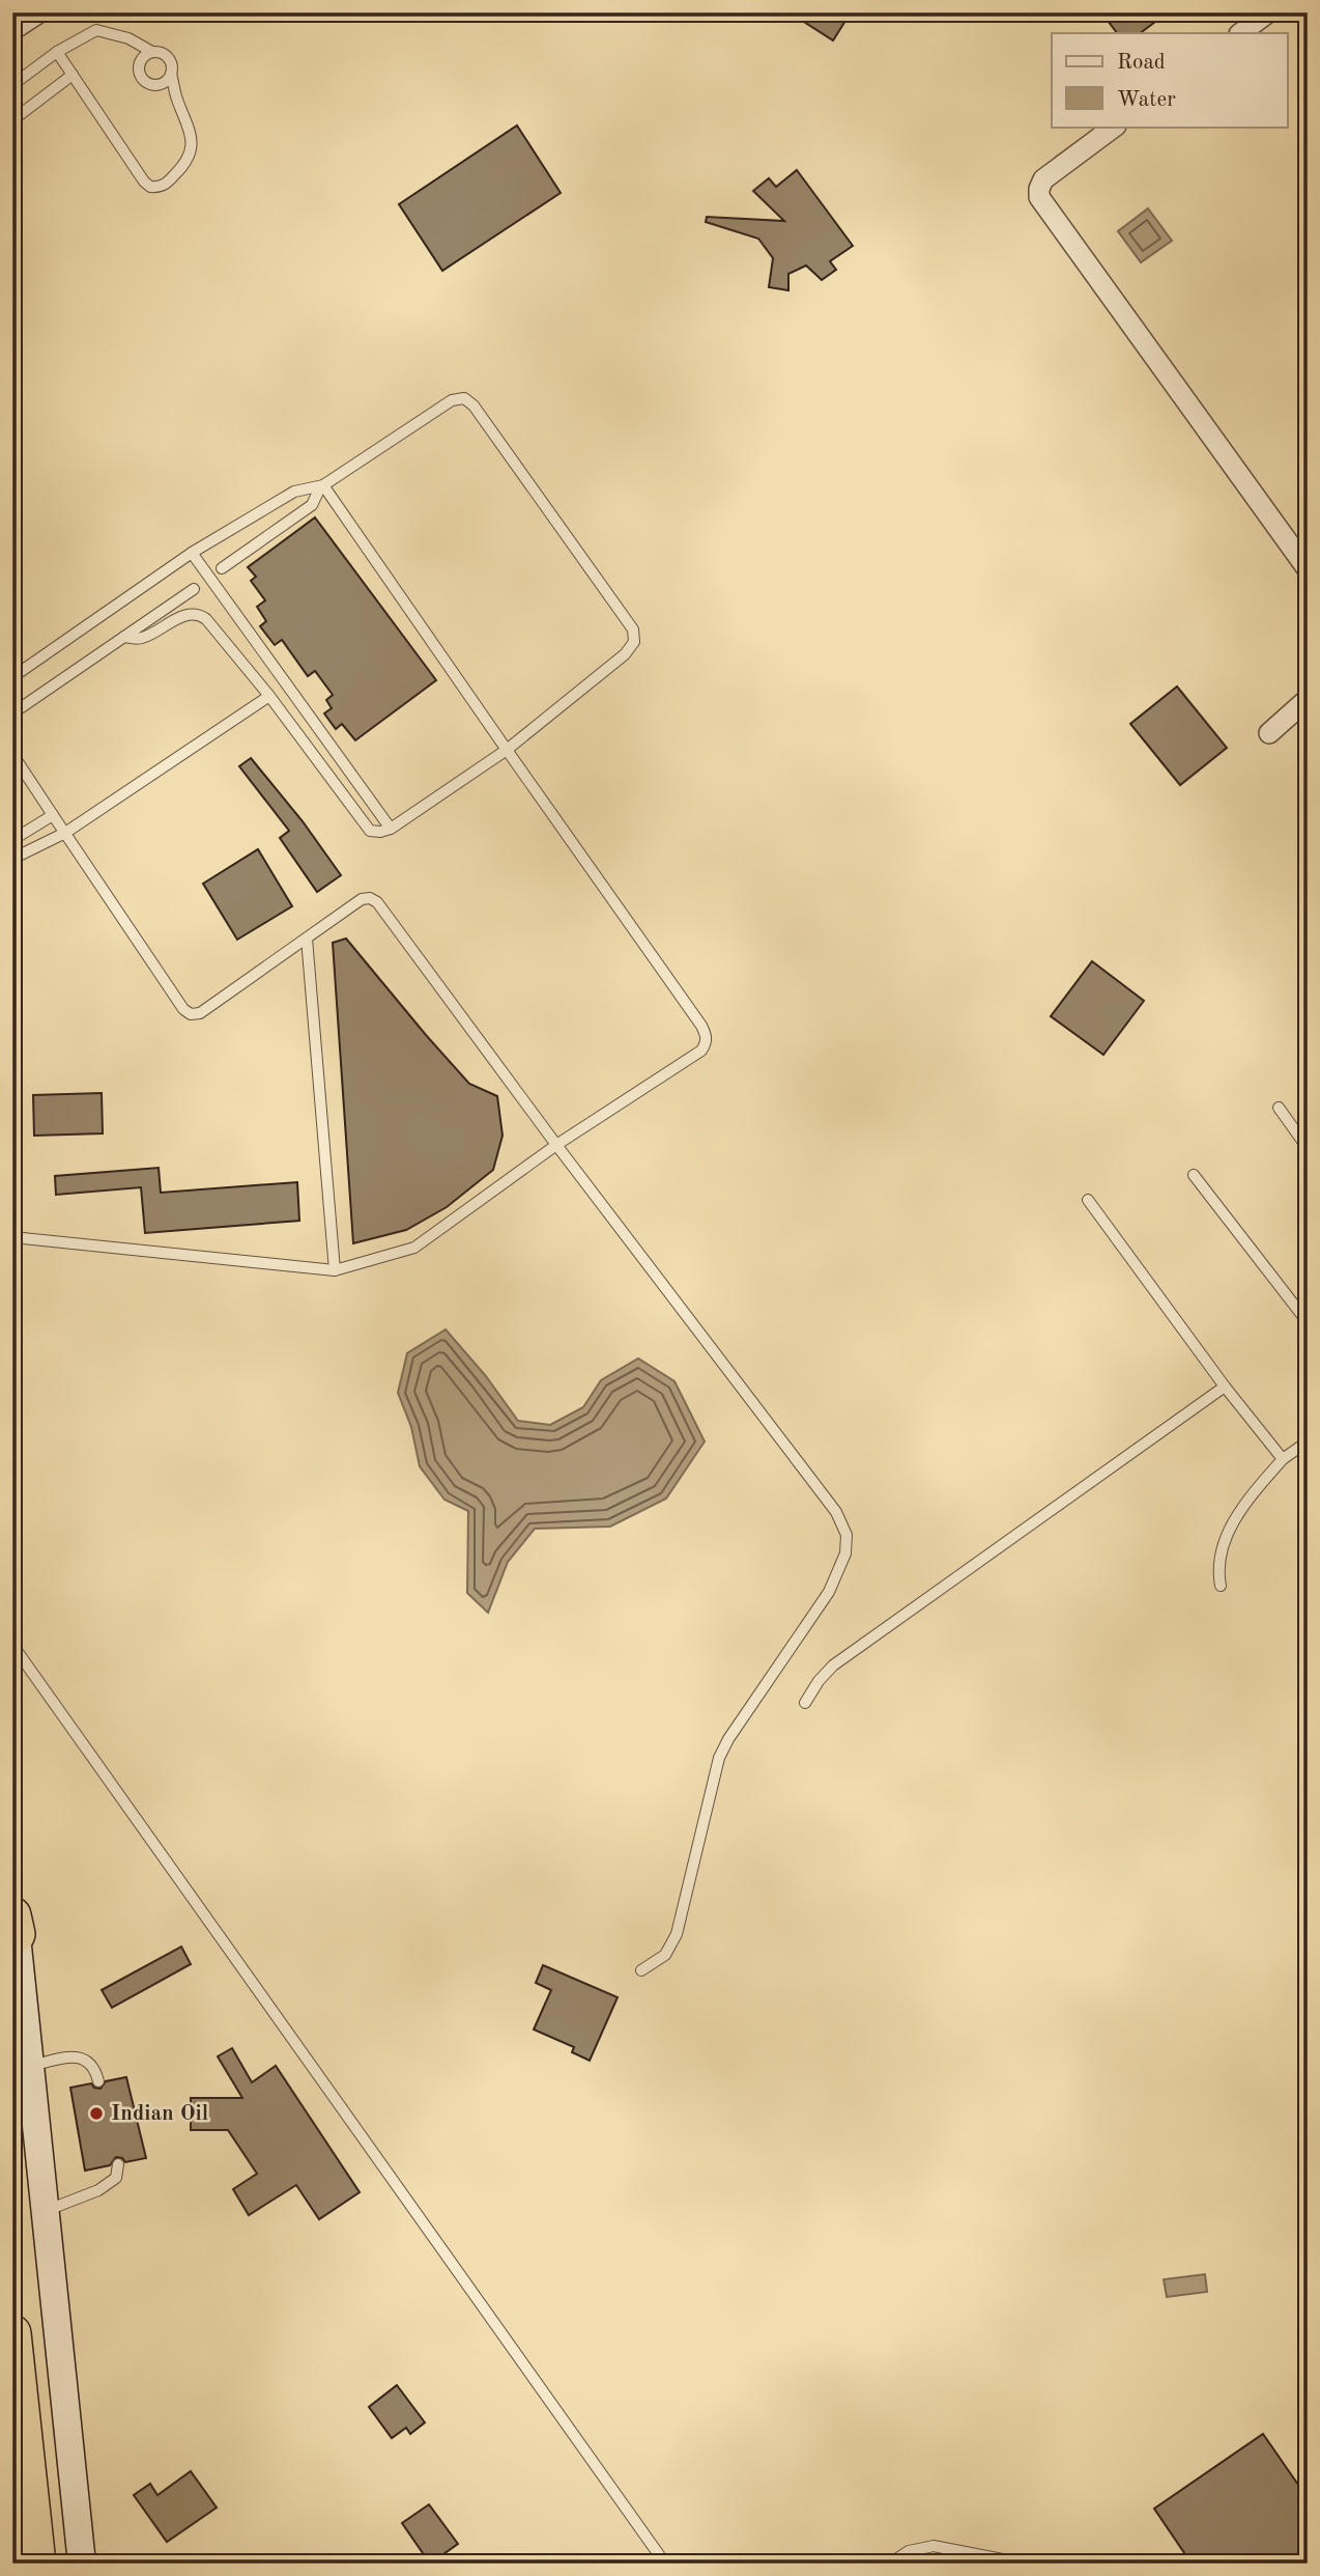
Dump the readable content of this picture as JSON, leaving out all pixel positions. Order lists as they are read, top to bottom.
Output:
{
  "places": ["Indian Oil"],
  "legend": ["Road", "Water"]
}
